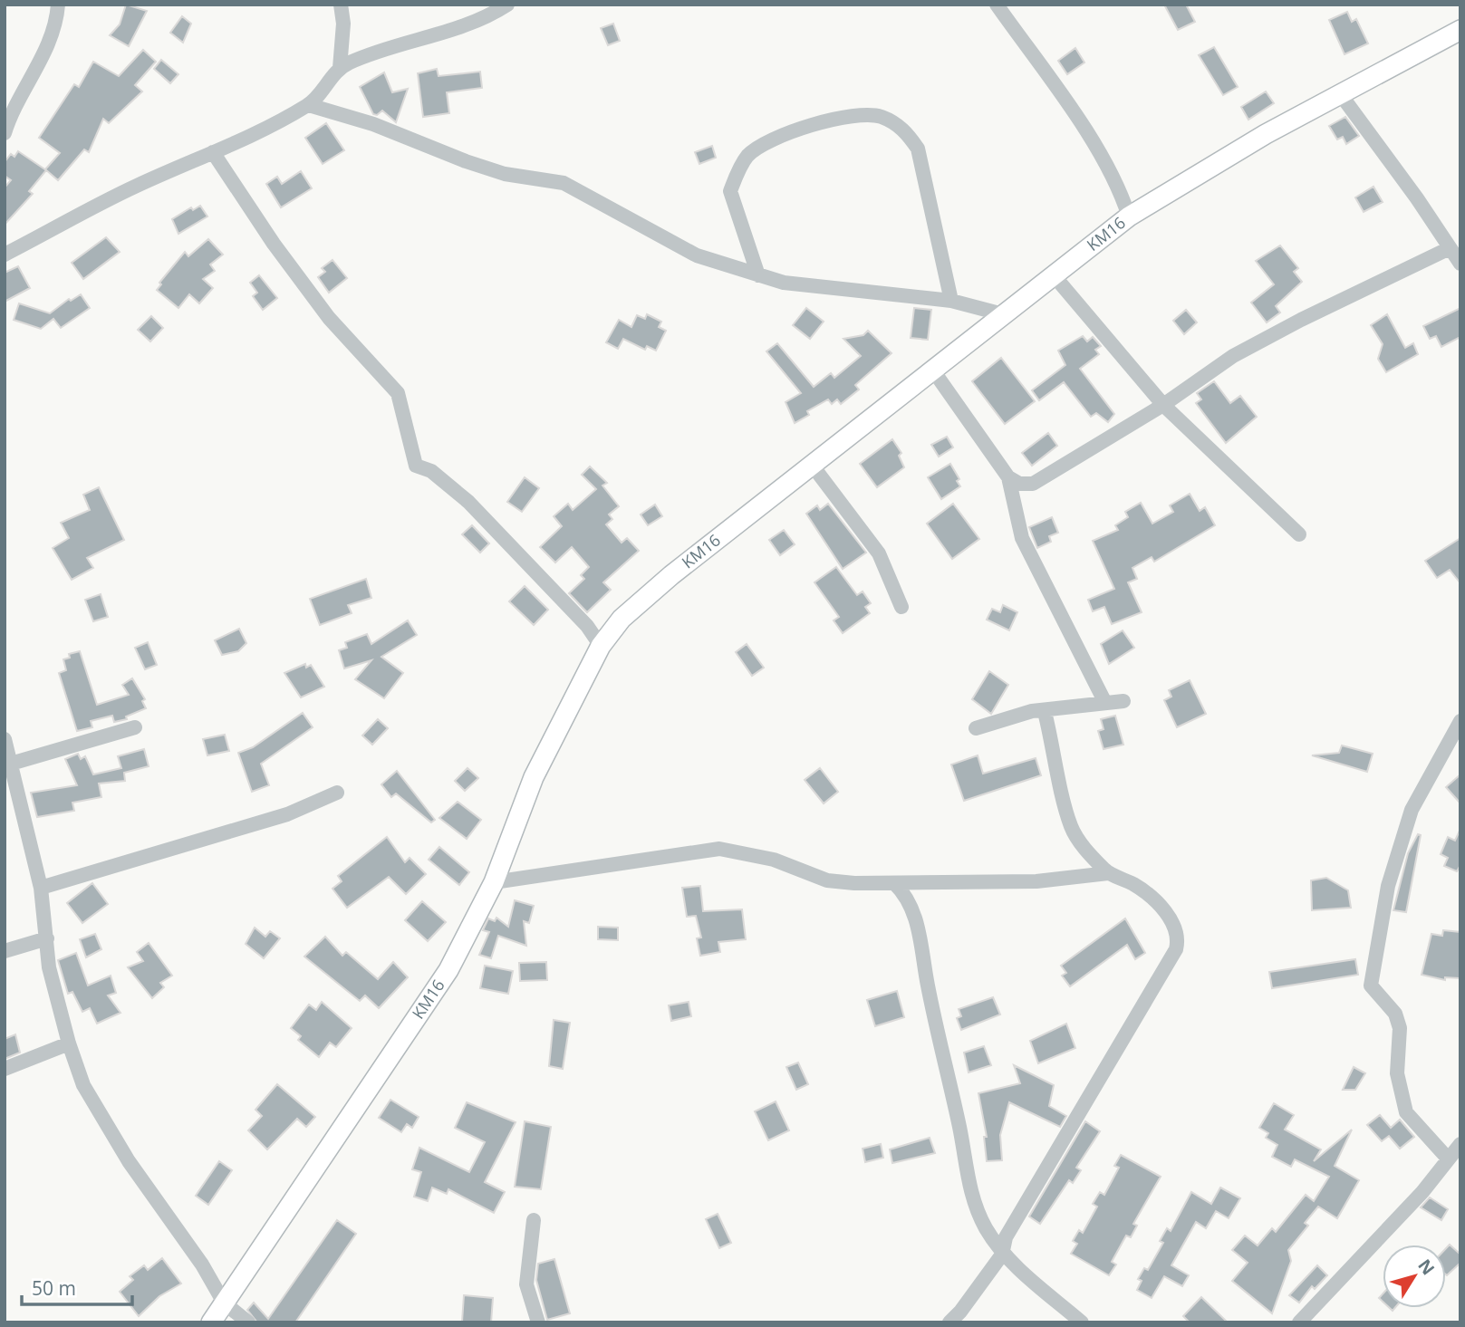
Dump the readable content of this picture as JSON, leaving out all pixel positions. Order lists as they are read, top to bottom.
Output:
{
  "streets": {
    "street": ["KM16"]
  },
  "scale_bar": "50 m",
  "north": "top right"
}
